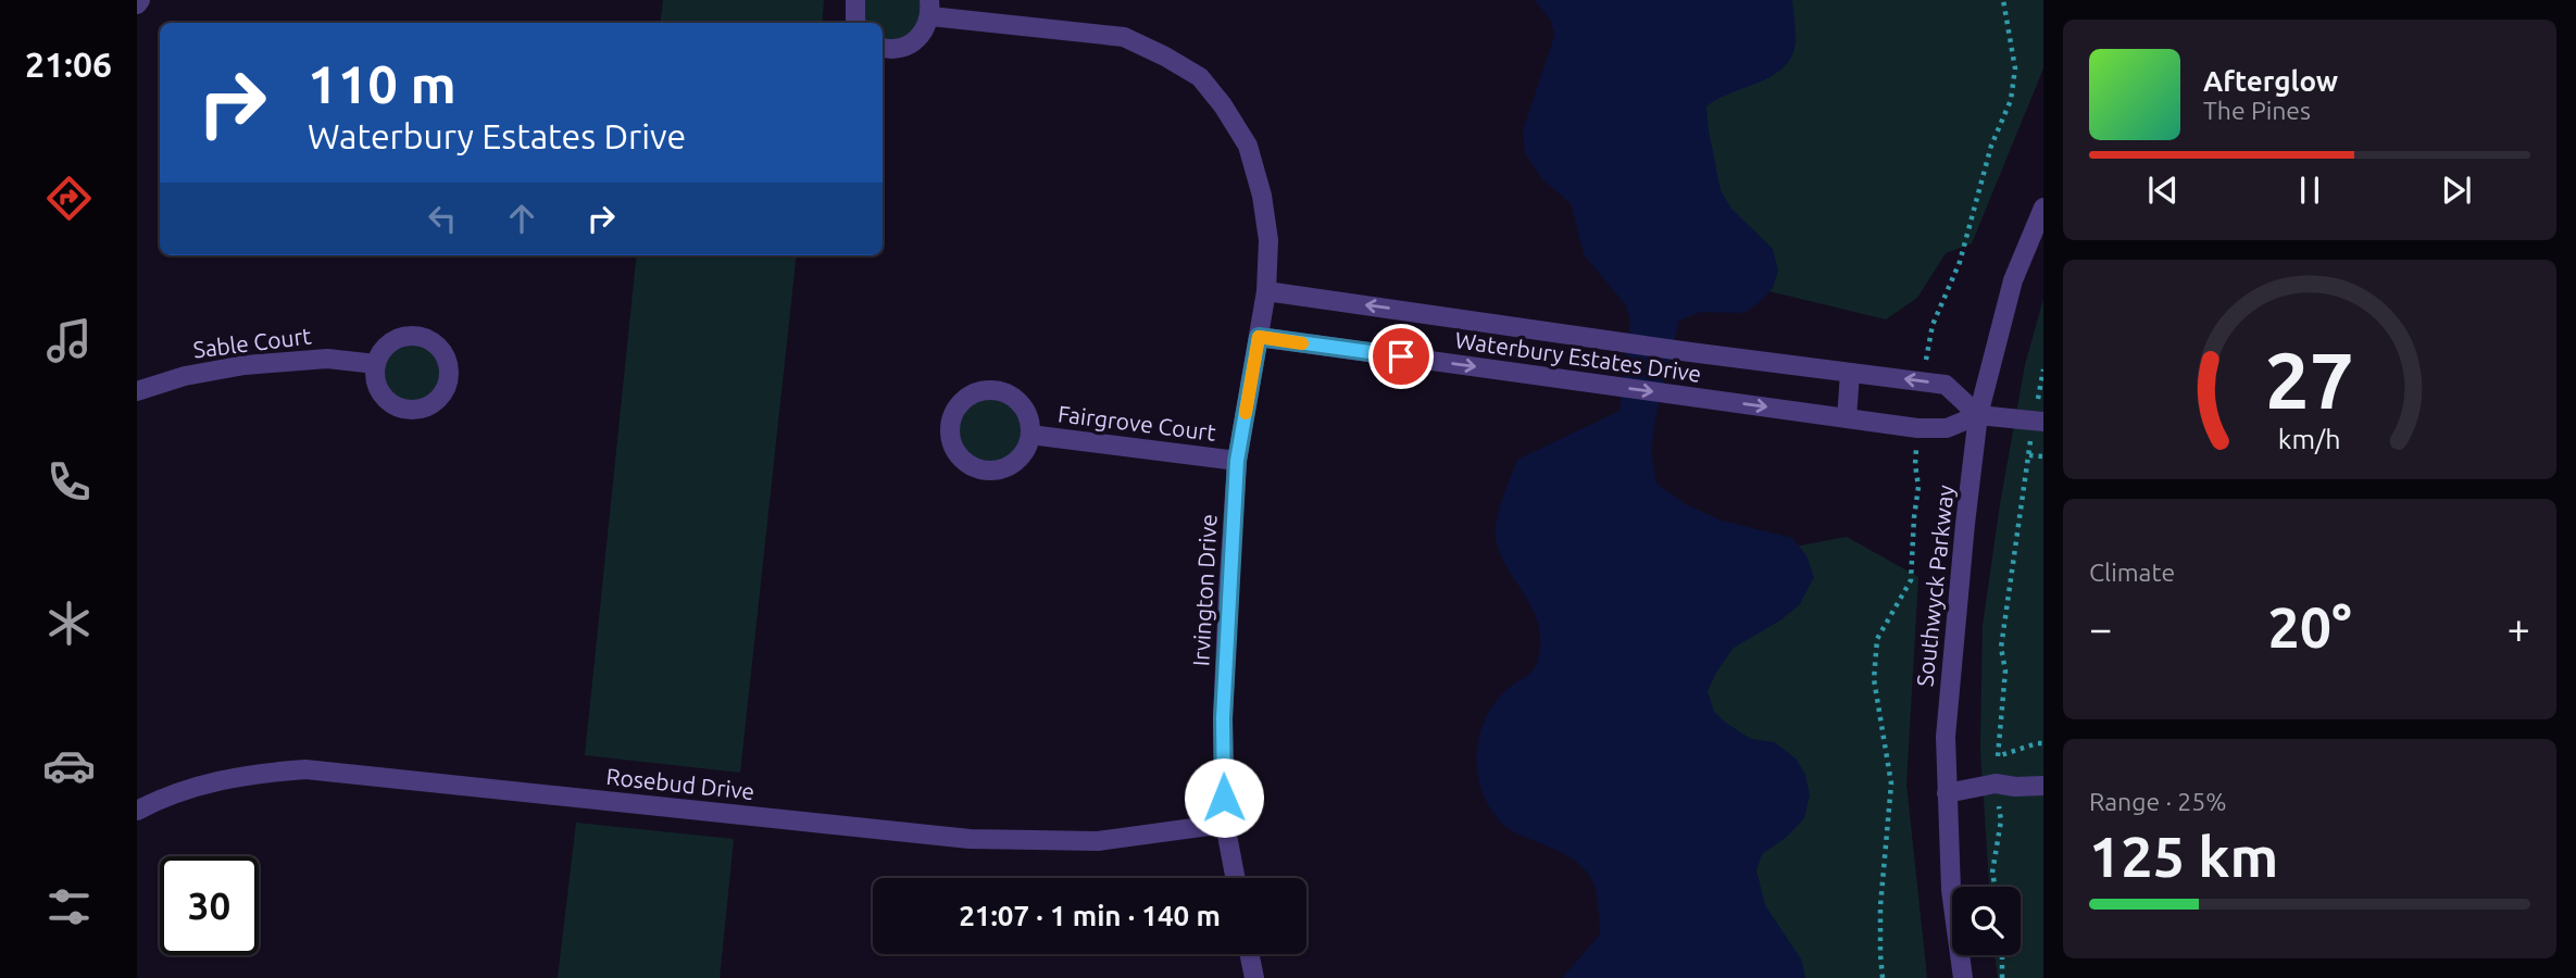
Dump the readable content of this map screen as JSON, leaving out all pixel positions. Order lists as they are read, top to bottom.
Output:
{
  "streets": {
    "street": [
      "Sable Court",
      "Waterbury Estates Drive",
      "Fairgrove Court",
      "Southwyck Parkway",
      "Irvington Drive",
      "Rosebud Drive"
    ]
  },
  "crossings": [
    ["Waterbury Estates Drive", "Southwyck Parkway"],
    ["Waterbury Estates Drive", "Irvington Drive"],
    ["Fairgrove Court", "Irvington Drive"],
    ["Irvington Drive", "Rosebud Drive"]
  ],
  "page": {
    "tabs": "21:06",
    "turn": ["110 m", "Waterbury Estates Drive"],
    "song": ["Afterglow", "The Pines"],
    "tile": [
      "Climate",
      ["Range · 25%", "125 km"]
    ],
    "heat": ["−", "20°", "+"],
    "limit": "30",
    "trip": "21:07 · 1 min · 140 m",
    "gauge": ["27", "km/h"]
  }
}
